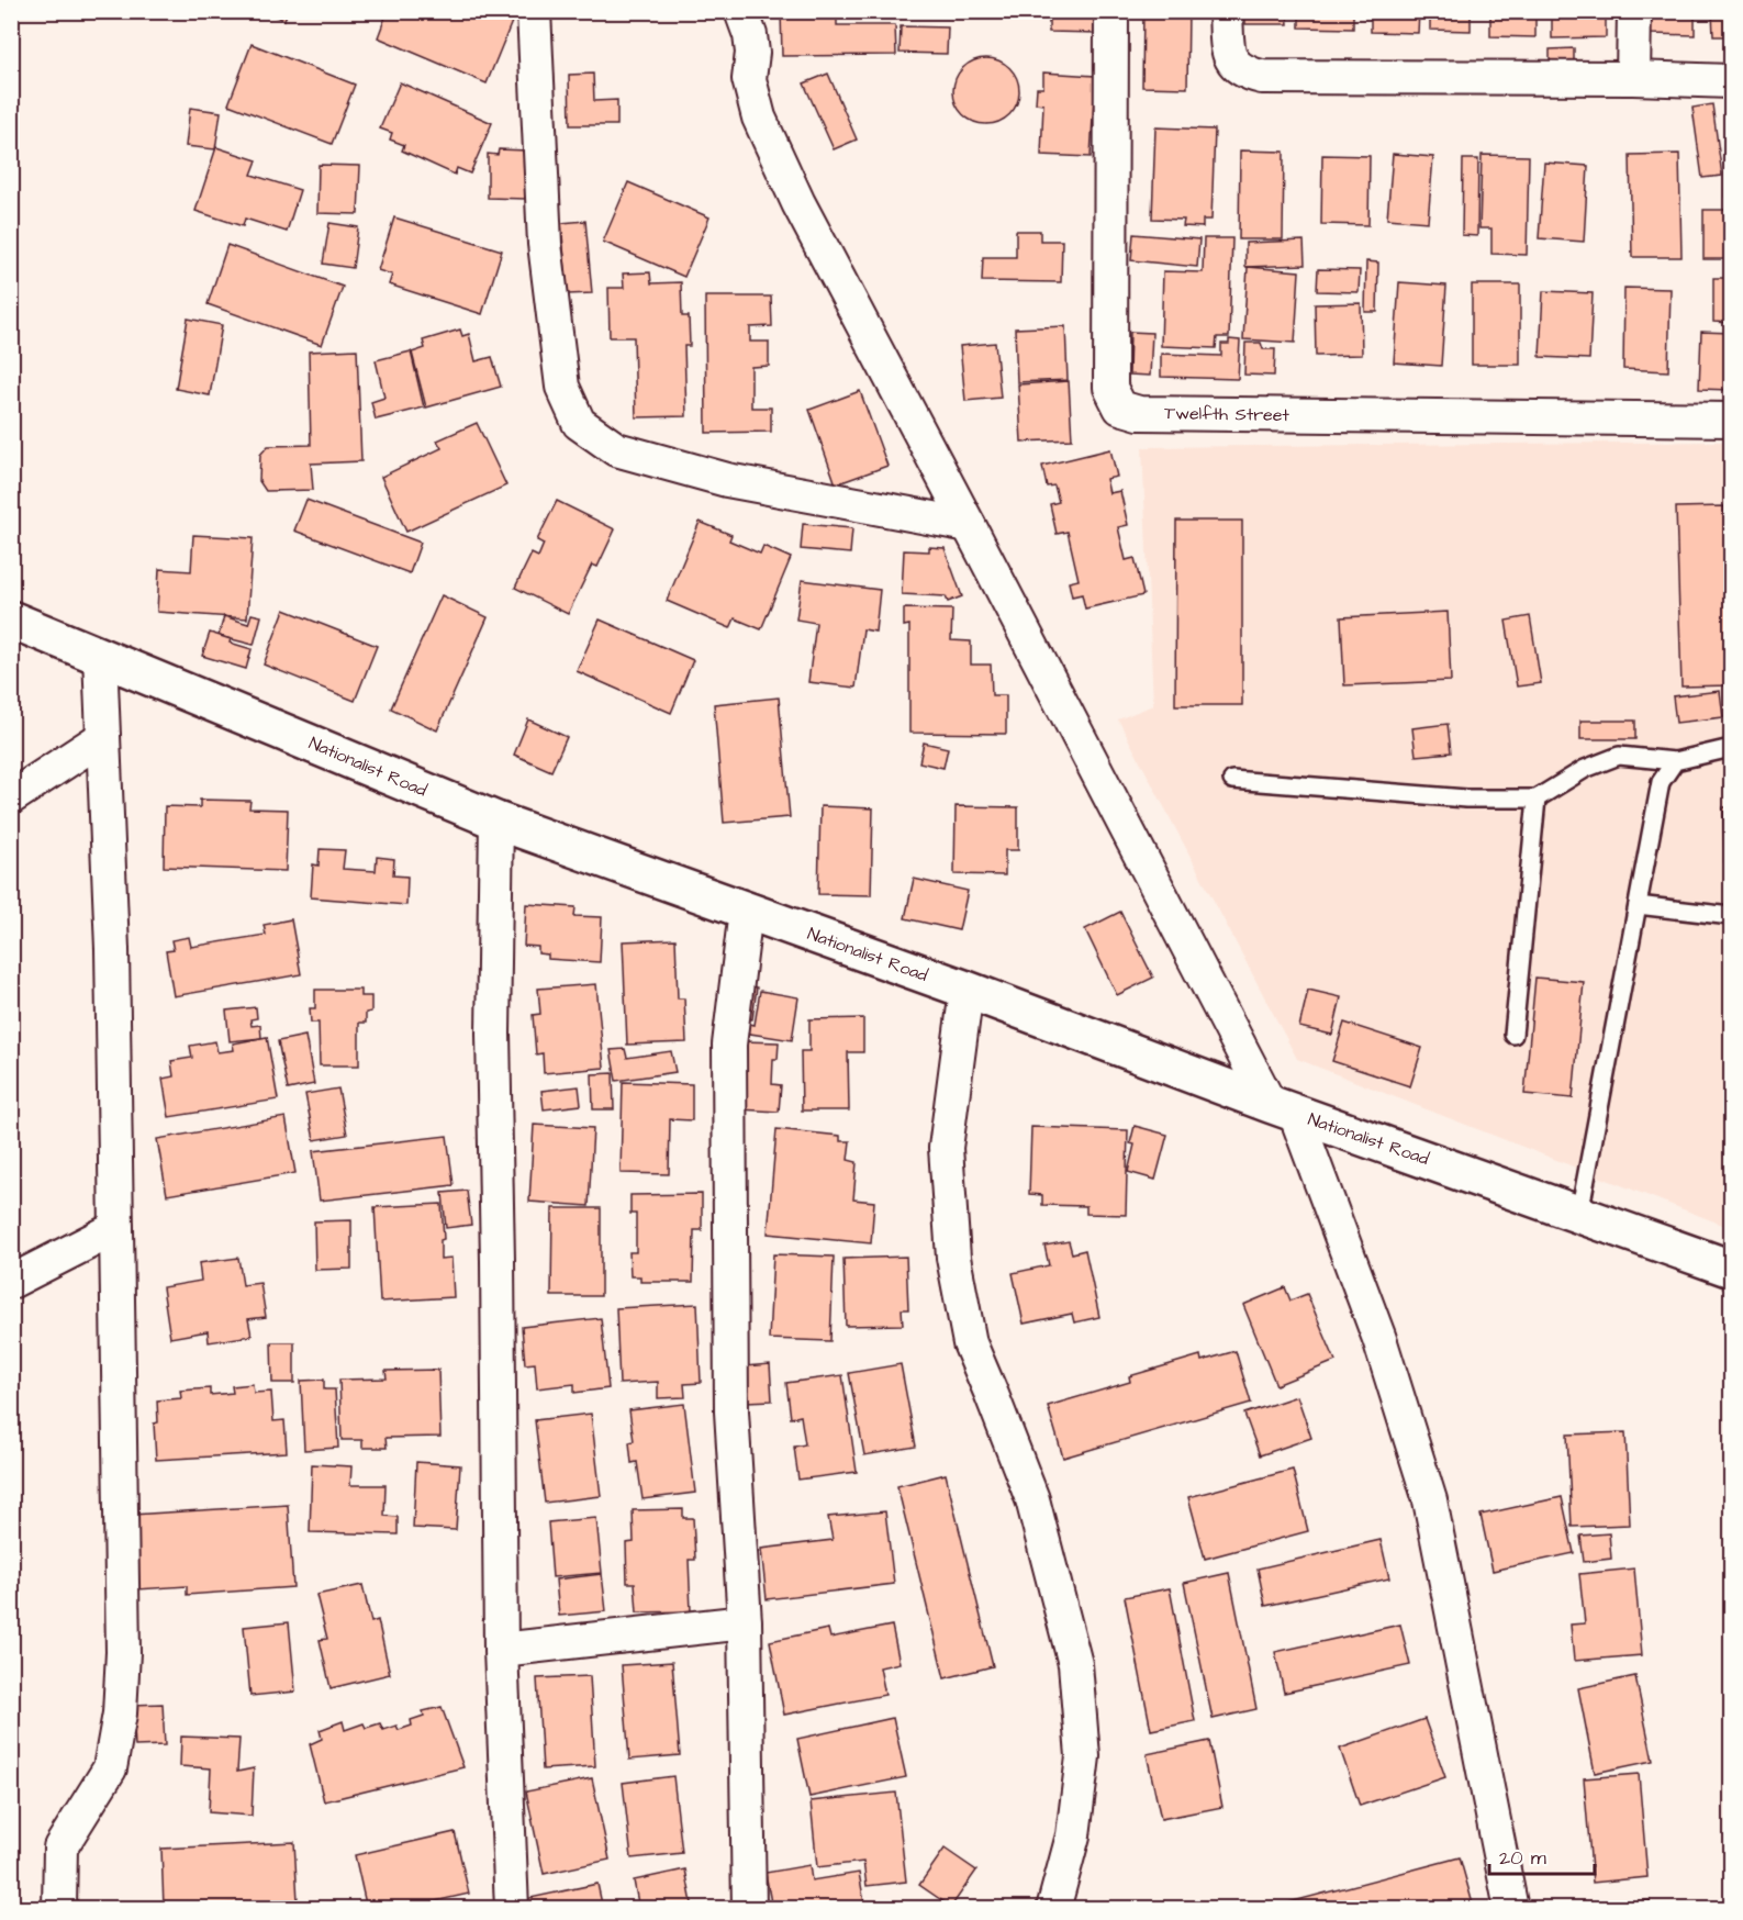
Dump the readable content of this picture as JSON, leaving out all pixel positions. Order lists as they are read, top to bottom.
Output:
{
  "streets": {
    "street": ["Twelfth Street", "Nationalist Road"]
  },
  "scale_bar": "20 m"
}
